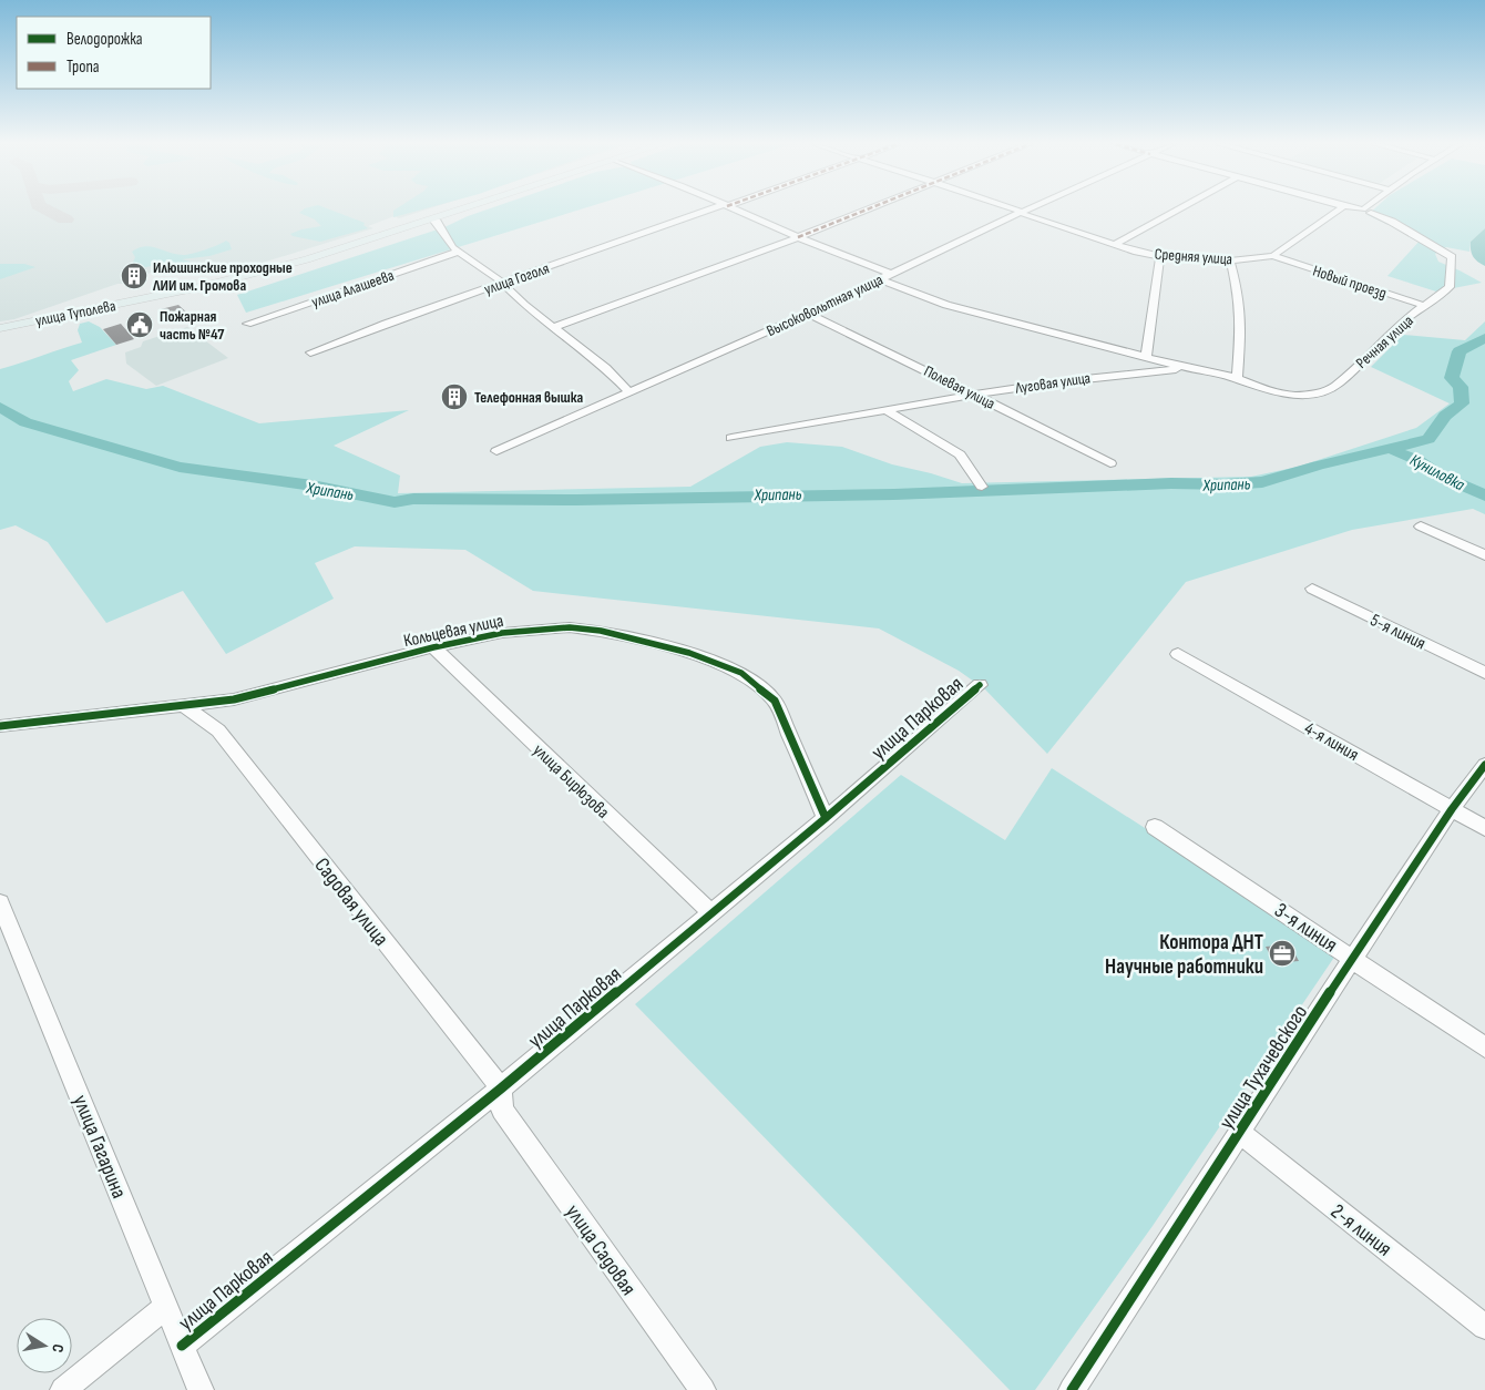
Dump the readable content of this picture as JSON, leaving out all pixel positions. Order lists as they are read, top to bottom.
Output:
{
  "streets": {
    "main road": ["улица Туполева"],
    "street": [
      "Средняя улица",
      "улица Гоголя",
      "Новый проезд",
      "улица Алашеева",
      "Высоковольтная улица",
      "Речная улица",
      "Луговая улица",
      "Полевая улица",
      "Кольцевая улица",
      "5-я линия",
      "улица Парковая",
      "4-я линия",
      "улица Бирюзова",
      "Садовая улица",
      "3-я линия",
      "улица Тухачевского",
      "улица Гагарина",
      "2-я линия",
      "улица Садовая"
    ]
  },
  "crossings": [
    ["Средняя улица", "Новый проезд"],
    ["Средняя улица", "Высоковольтная улица"],
    ["Новый проезд", "Речная улица"],
    ["Высоковольтная улица", "Полевая улица"],
    ["Речная улица", "Луговая улица"],
    ["Луговая улица", "Полевая улица"],
    ["Кольцевая улица", "улица Парковая"],
    ["Кольцевая улица", "улица Бирюзова"],
    ["Кольцевая улица", "Садовая улица"],
    ["улица Парковая", "улица Бирюзова"],
    ["улица Парковая", "Садовая улица"],
    ["улица Парковая", "улица Гагарина"],
    ["улица Парковая", "улица Садовая"],
    ["4-я линия", "улица Тухачевского"],
    ["Садовая улица", "улица Садовая"],
    ["3-я линия", "улица Тухачевского"],
    ["улица Тухачевского", "2-я линия"]
  ],
  "water": ["Куниловка", "Хрипань"],
  "places": {
    "building": ["Илюшинские проходные ЛИИ им. Громова", "Телефонная вышка"],
    "public building": ["Пожарная часть №47"],
    "office": ["Контора ДНТ Научные работники"]
  },
  "legend": ["Велодорожка", "Тропа"],
  "north": "right"
}
